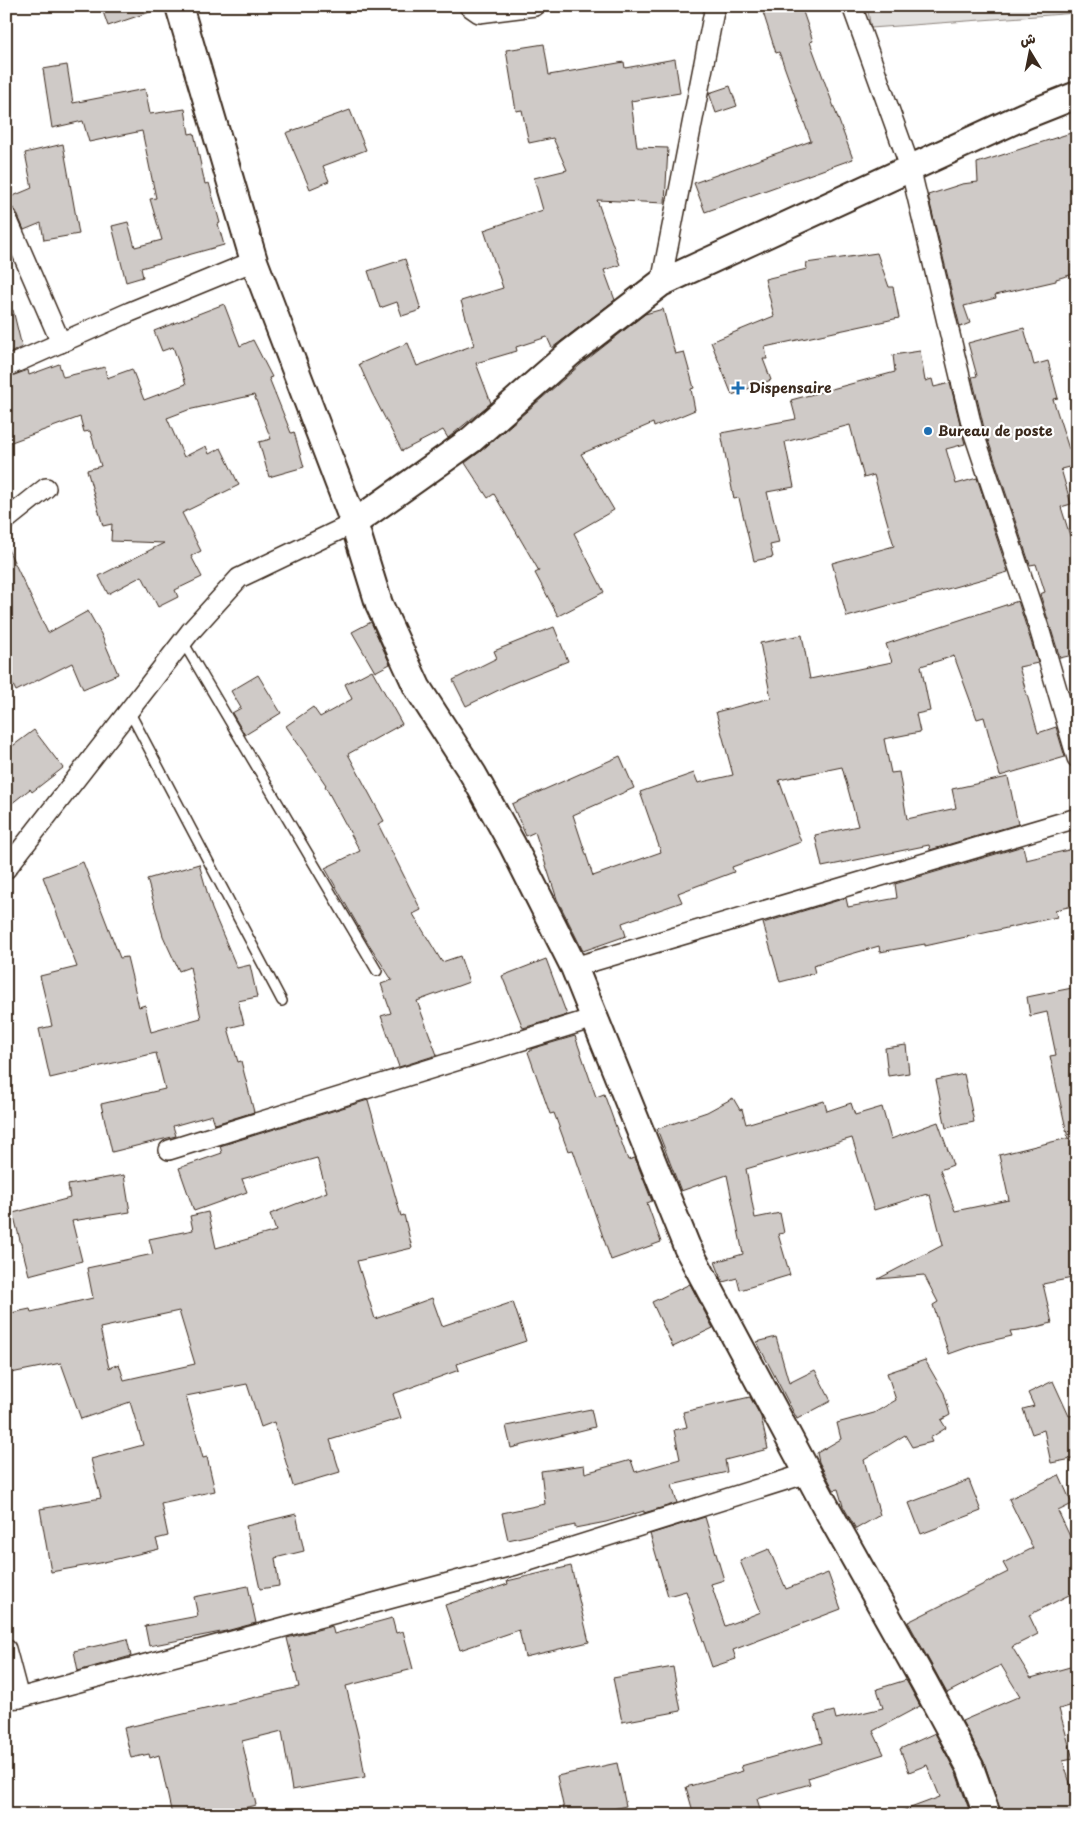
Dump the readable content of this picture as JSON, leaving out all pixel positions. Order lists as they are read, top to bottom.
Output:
{
  "places": {
    "health": ["Dispensaire"],
    "other": ["Bureau de poste"]
  },
  "north": "top"
}
